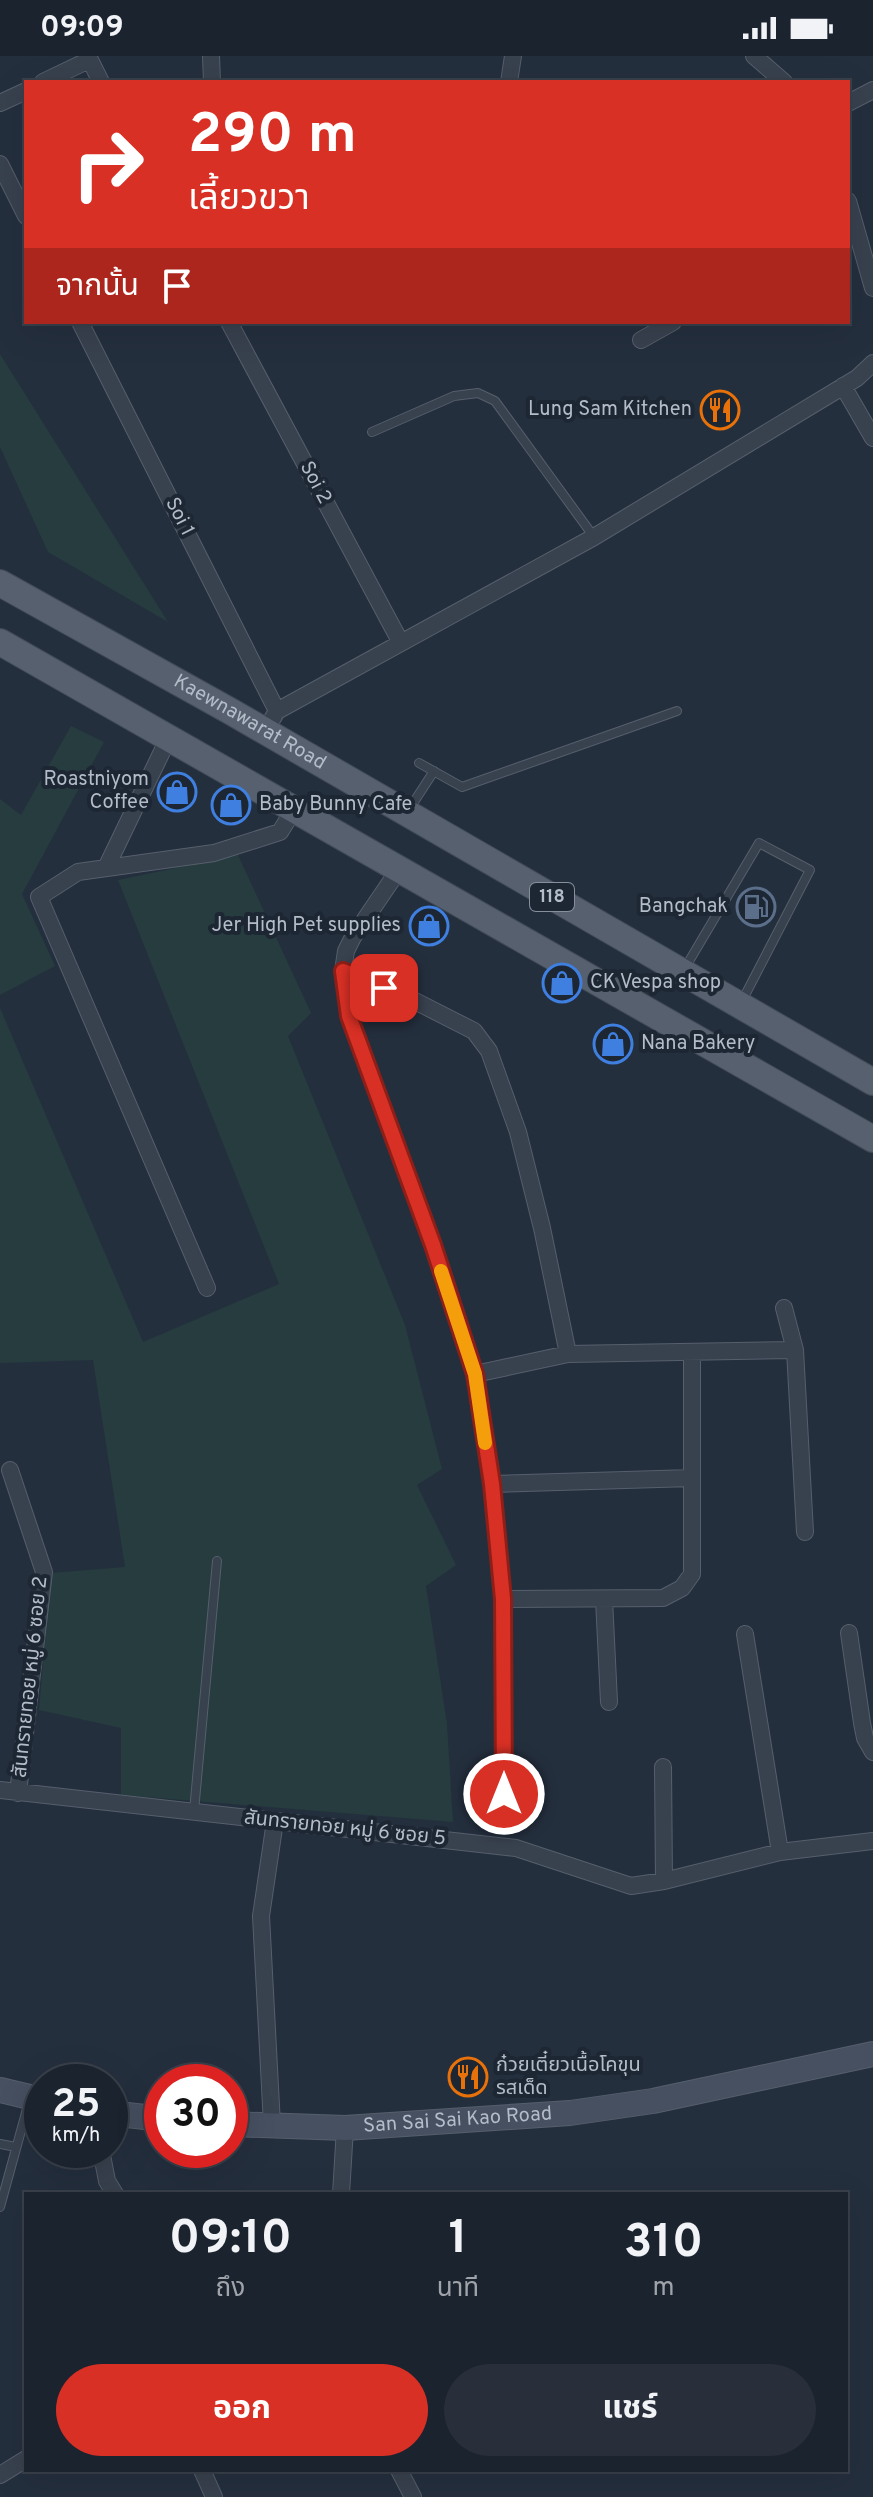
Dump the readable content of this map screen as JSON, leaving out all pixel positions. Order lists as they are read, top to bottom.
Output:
{
  "streets": {
    "main road": ["Kaewnawarat Road", "118", "San Sai Sai Kao Road"],
    "street": [
      "Soi 2",
      "Soi 1",
      "สันทรายทอย หมู่ 6 ซอย 2",
      "สันทรายทอย หมู่ 6 ซอย 5"
    ]
  },
  "crossings": [
    ["Soi 1", "Kaewnawarat Road"],
    ["สันทรายทอย หมู่ 6 ซอย 2", "สันทรายทอย หมู่ 6 ซอย 5"]
  ],
  "places": {
    "restaurant": ["Lung Sam Kitchen", "ก๋วยเตี๋ยวเนื้อโคขุน รสเด็ด"],
    "shop": [
      "Roastniyom Coffee",
      "Baby Bunny Cafe",
      "Jer High Pet supplies",
      "CK Vespa shop",
      "Nana Bakery"
    ],
    "fuel station": ["Bangchak"]
  },
  "page": {
    "status": "09:09",
    "turn": ["290 m", "เลี้ยวขวา"],
    "then": "จากนั้น",
    "speed": "25 km/h",
    "limit": "30",
    "eta": [
      "09:10",
      "ถึง",
      "1",
      "นาที",
      "310",
      "m"
    ],
    "buttons": ["ออก", "แชร์"]
  }
}
